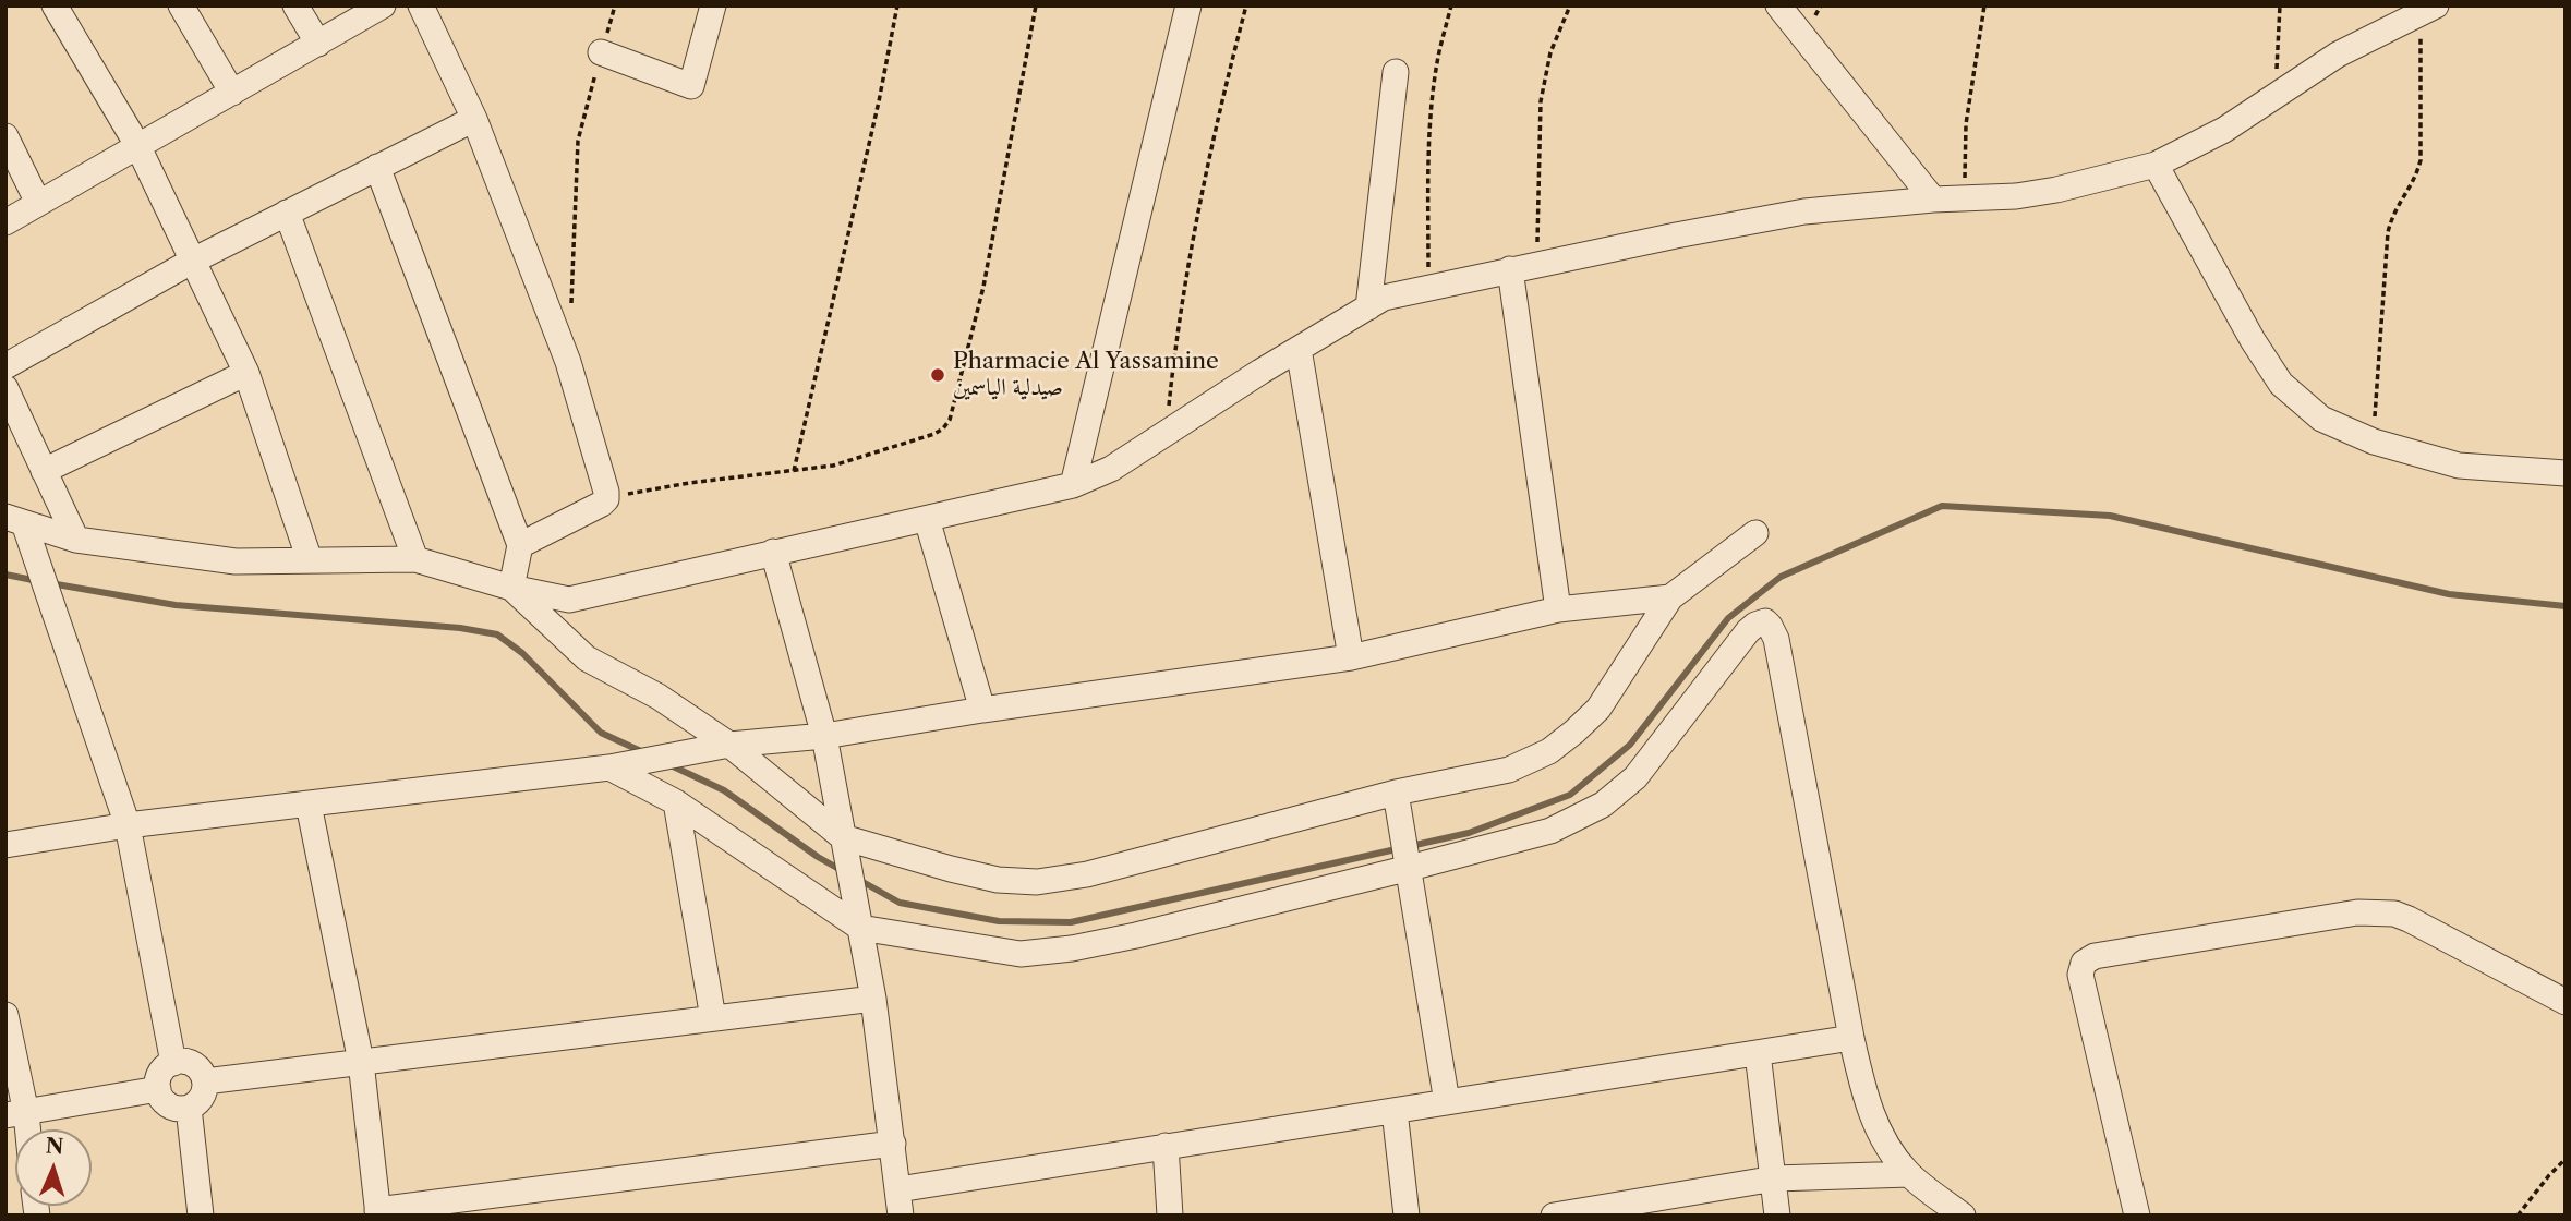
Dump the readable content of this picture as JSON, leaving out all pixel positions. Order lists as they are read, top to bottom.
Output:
{
  "places": ["Pharmacie Al Yassamine صيدلية الياسمين"],
  "north": "top"
}
